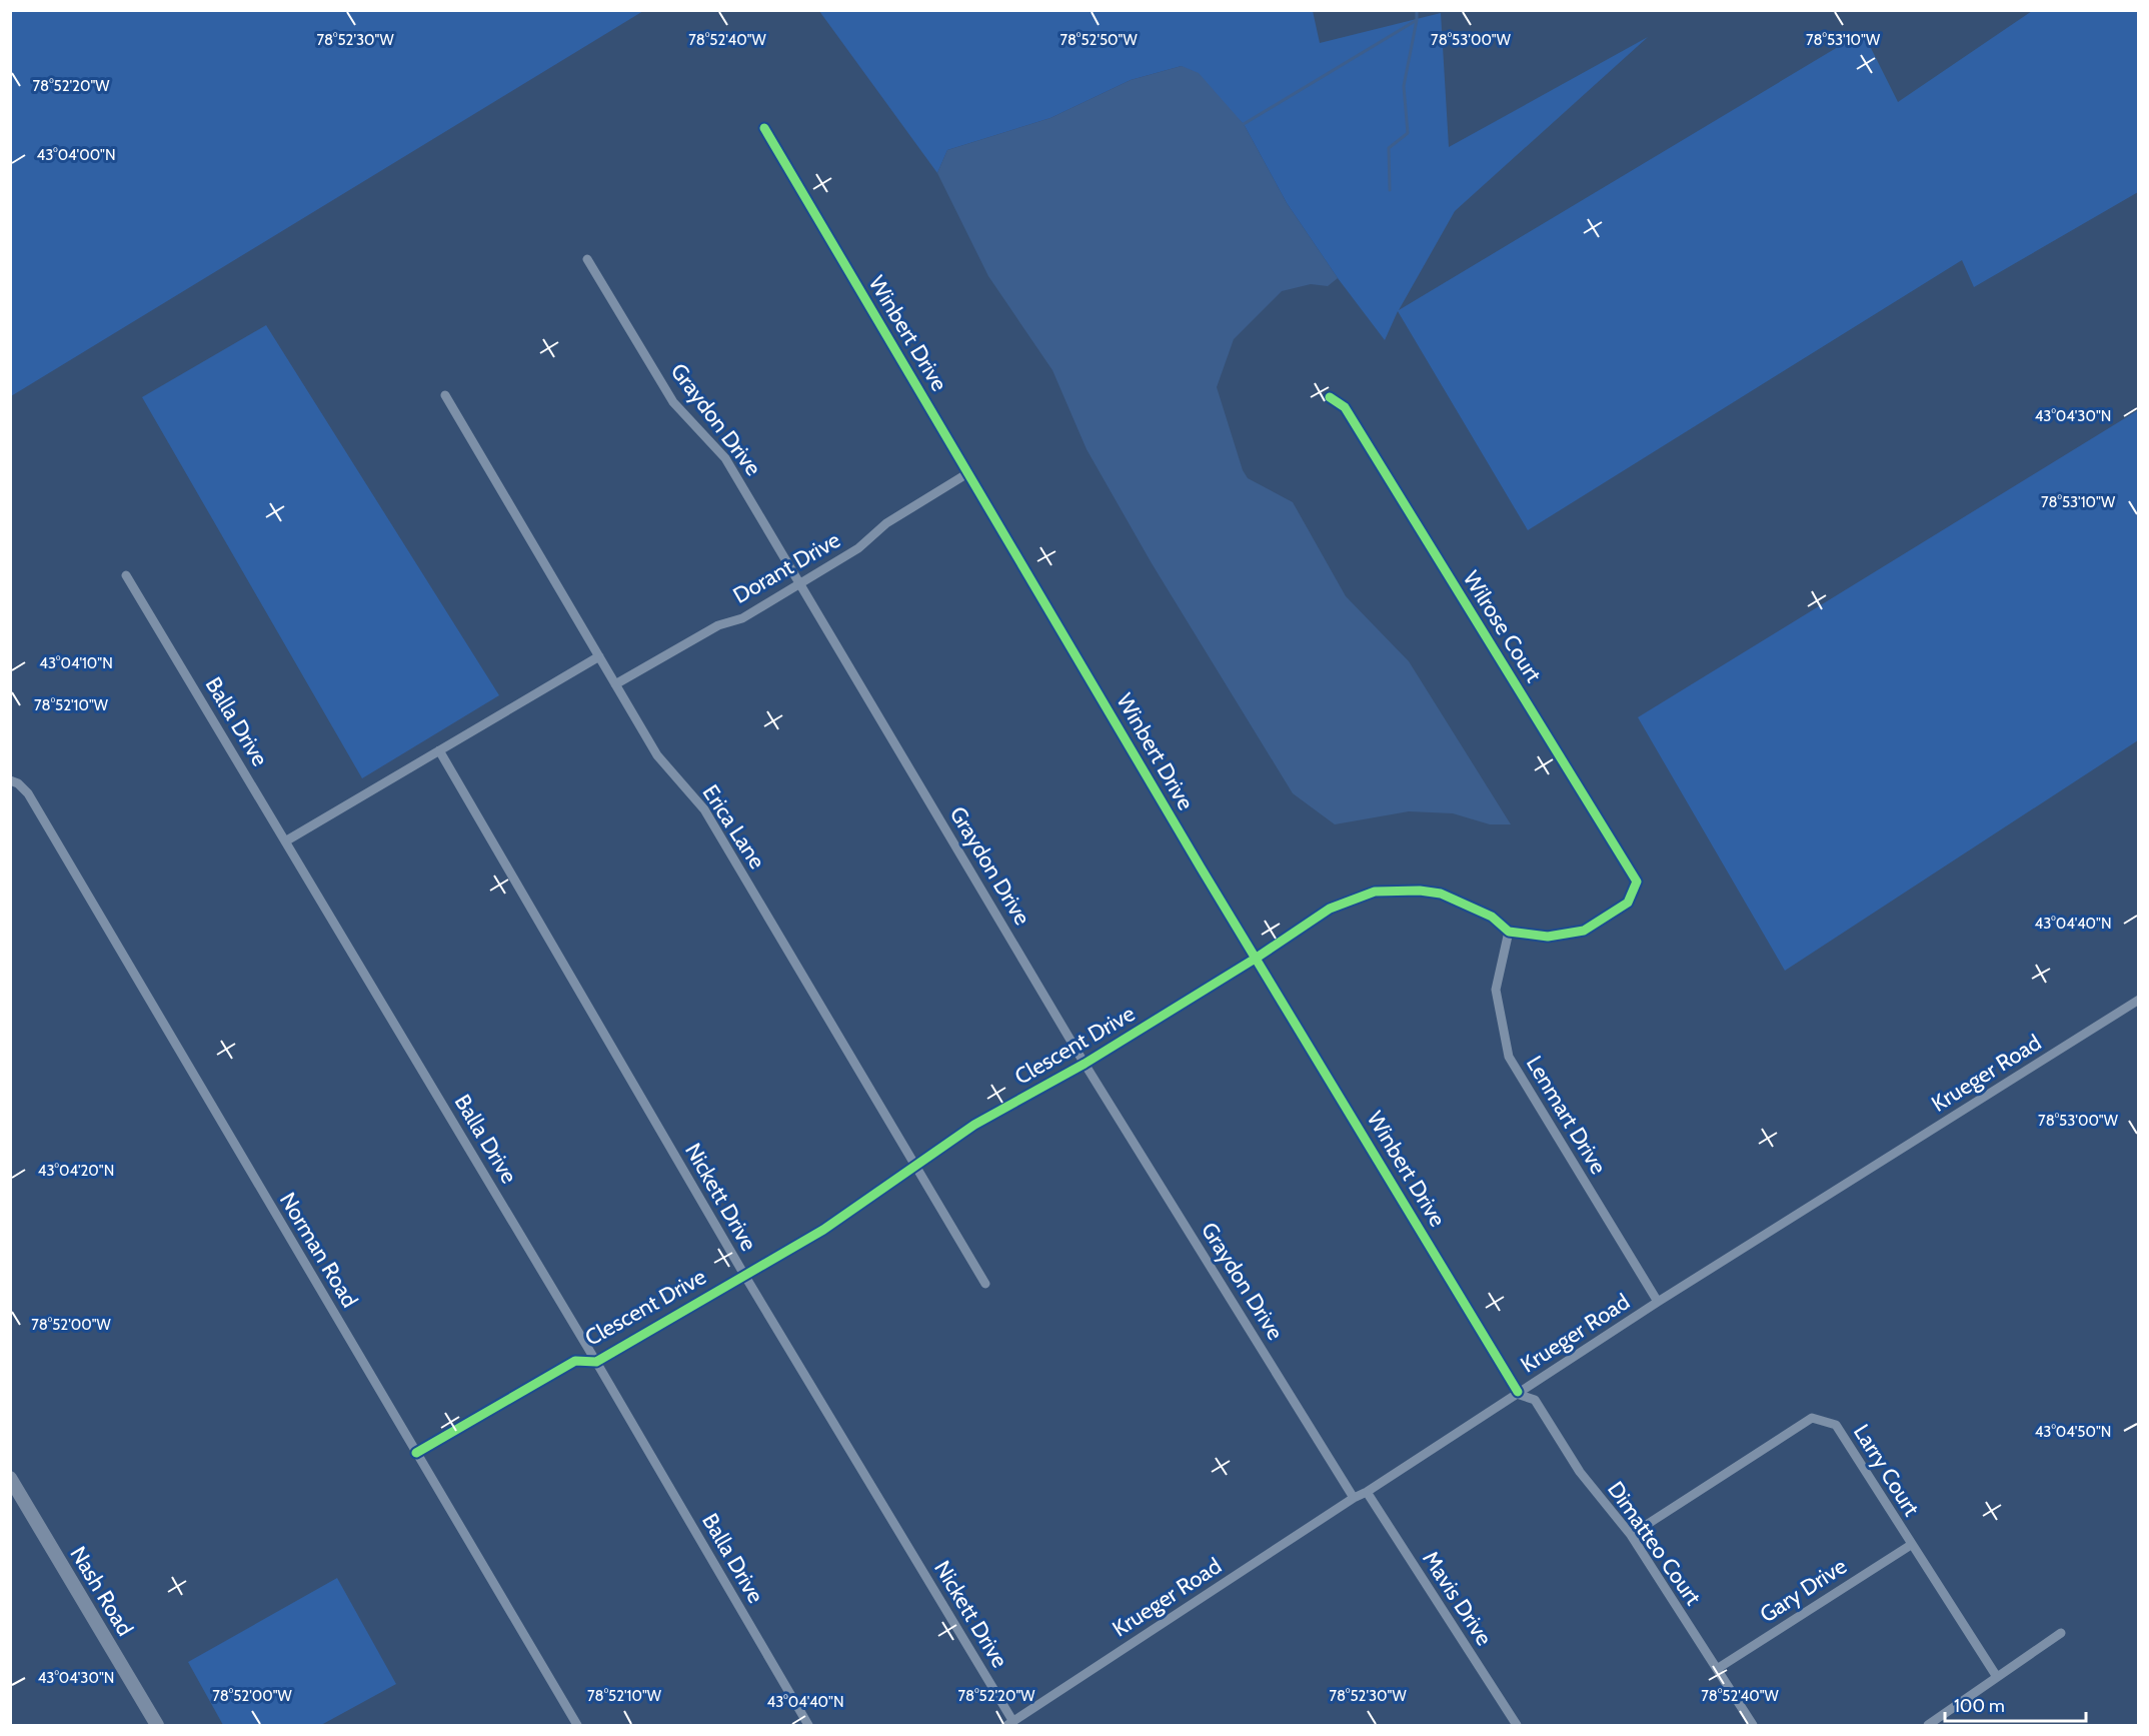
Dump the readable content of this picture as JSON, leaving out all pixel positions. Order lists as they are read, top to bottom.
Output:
{
  "streets": {
    "main road": ["Nash Road"],
    "street": [
      "Winbert Drive",
      "Graydon Drive",
      "Dorant Drive",
      "Wilrose Court",
      "Balla Drive",
      "Erica Lane",
      "Clescent Drive",
      "Krueger Road",
      "Lenmart Drive",
      "Nickett Drive",
      "Norman Road",
      "Larry Court",
      "Dimatteo Court",
      "Gary Drive",
      "Mavis Drive"
    ]
  },
  "crossings": [
    ["Winbert Drive", "Dorant Drive"],
    ["Winbert Drive", "Clescent Drive"],
    ["Winbert Drive", "Krueger Road"],
    ["Winbert Drive", "Dimatteo Court"],
    ["Graydon Drive", "Dorant Drive"],
    ["Graydon Drive", "Clescent Drive"],
    ["Graydon Drive", "Krueger Road"],
    ["Dorant Drive", "Erica Lane"],
    ["Wilrose Court", "Clescent Drive"],
    ["Balla Drive", "Clescent Drive"],
    ["Erica Lane", "Clescent Drive"],
    ["Clescent Drive", "Lenmart Drive"],
    ["Clescent Drive", "Nickett Drive"],
    ["Clescent Drive", "Norman Road"],
    ["Krueger Road", "Lenmart Drive"],
    ["Krueger Road", "Nickett Drive"],
    ["Krueger Road", "Dimatteo Court"],
    ["Krueger Road", "Mavis Drive"],
    ["Larry Court", "Dimatteo Court"],
    ["Larry Court", "Gary Drive"],
    ["Dimatteo Court", "Gary Drive"]
  ],
  "scale_bar": "100 m",
  "coordinates": [
    "78°52'30\"W",
    "78°52'40\"W",
    "78°52'50\"W",
    "78°53'00\"W",
    "78°53'10\"W",
    "78°52'20\"W",
    "43°04'00\"N",
    "43°04'30\"N",
    "43°04'10\"N",
    "78°52'10\"W",
    "43°04'40\"N",
    "43°04'20\"N",
    "78°52'00\"W",
    "43°04'50\"N"
  ]
}
